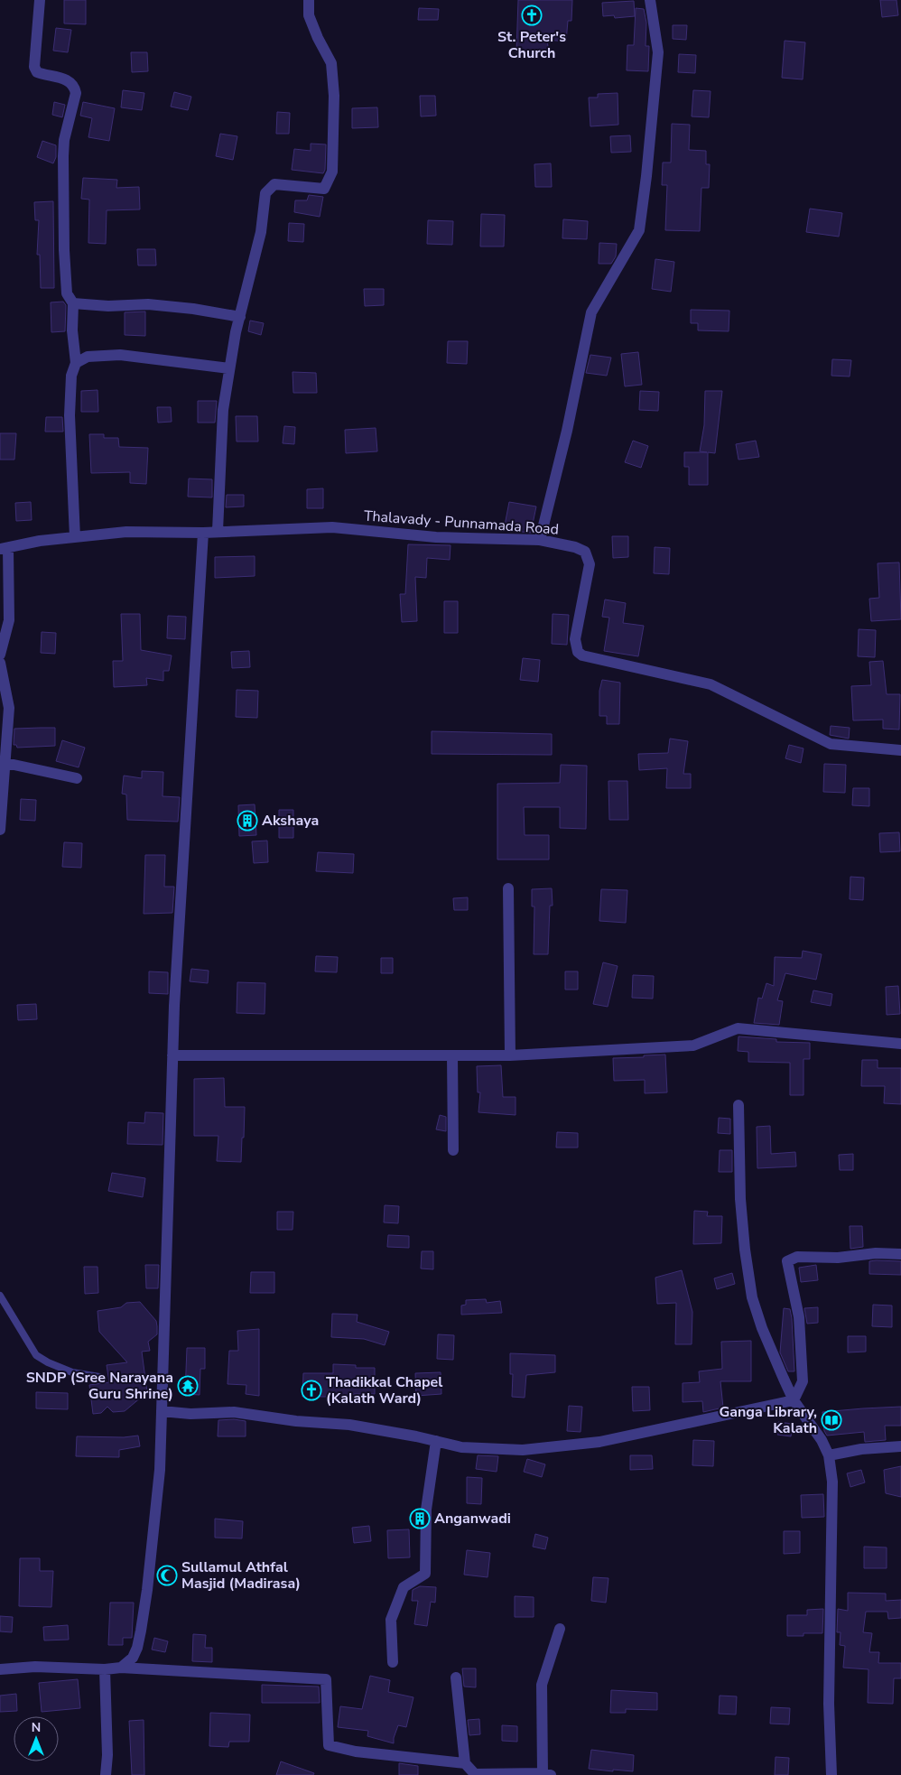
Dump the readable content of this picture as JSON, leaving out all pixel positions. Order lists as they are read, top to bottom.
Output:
{
  "streets": {
    "street": ["Thalavady - Punnamada Road"]
  },
  "places": {
    "church": ["St. Peter's Church", "Thadikkal Chapel (Kalath Ward)"],
    "building": ["Akshaya", "Anganwadi"],
    "temple": ["SNDP (Sree Narayana Guru Shrine)"],
    "library": ["Ganga Library, Kalath"],
    "mosque": ["Sullamul Athfal Masjid (Madirasa)"]
  },
  "north": "top"
}
